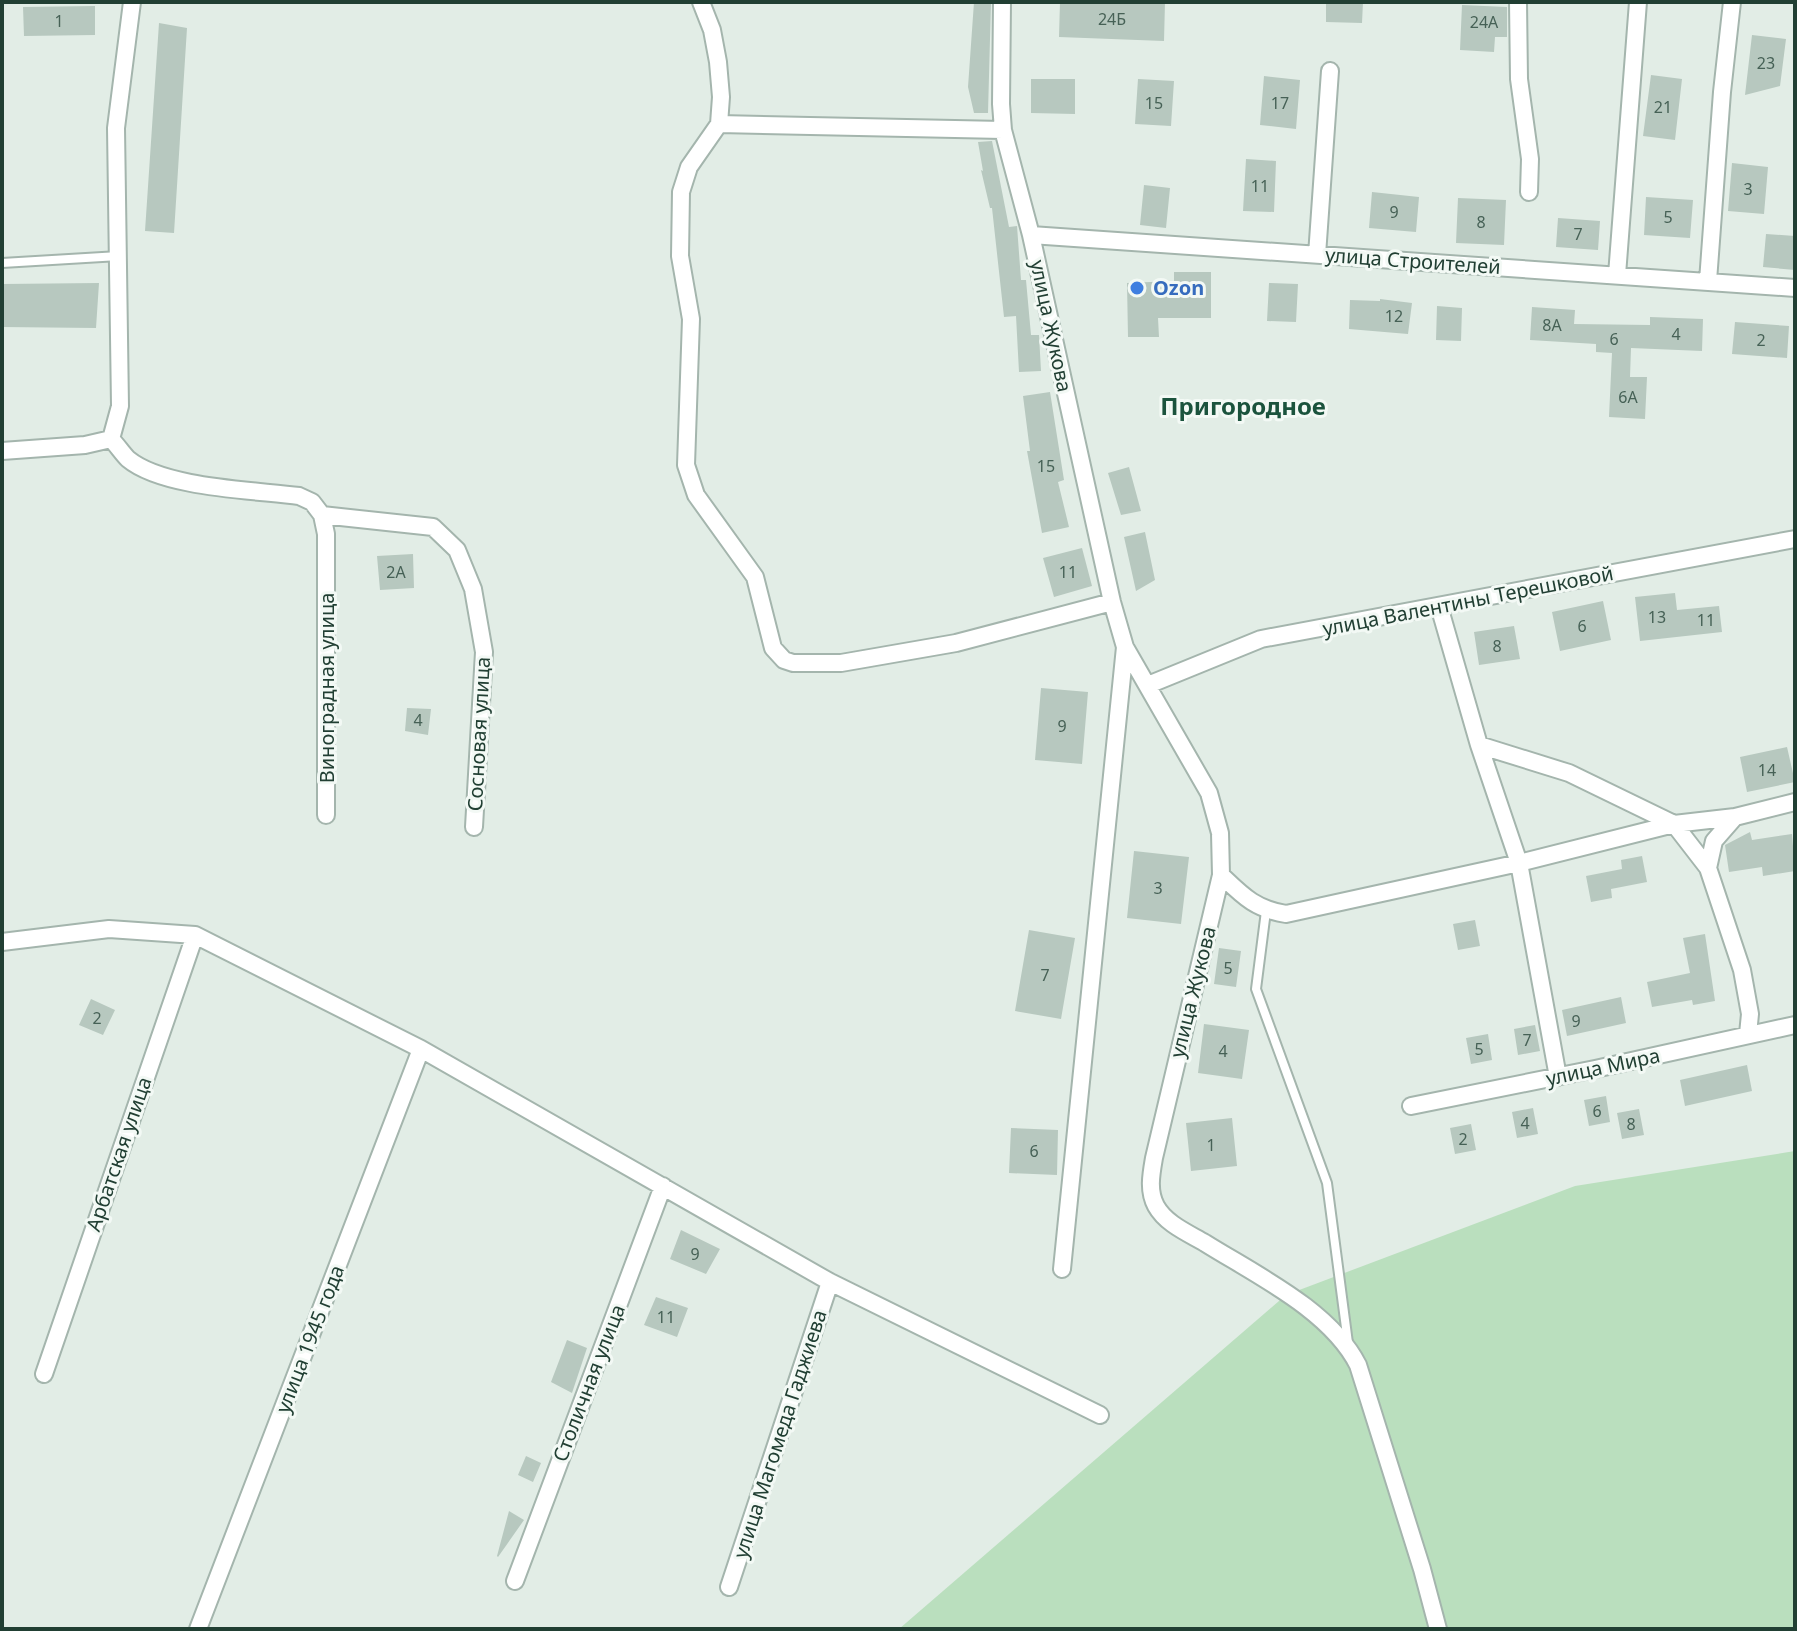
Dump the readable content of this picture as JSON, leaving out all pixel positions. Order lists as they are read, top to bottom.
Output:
{
  "streets": {
    "street": [
      "улица Строителей",
      "улица Жукова",
      "улица Валентины Терешковой",
      "Виноградная улица",
      "Сосновая улица",
      "улица Мира",
      "Арбатская улица",
      "улица 1945 года",
      "Столичная улица",
      "улица Магомеда Гаджиева"
    ]
  },
  "crossings": [
    ["улица Строителей", "улица Жукова"],
    ["улица Жукова", "улица Валентины Терешковой"],
    ["Виноградная улица", "Сосновая улица"]
  ],
  "districts": ["Пригородное"],
  "places": ["Ozon"],
  "house_numbers": [
    "24Б",
    "1",
    "24А",
    "23",
    "15",
    "17",
    "21",
    "11",
    "3",
    "9",
    "5",
    "8",
    "7",
    "12",
    "8А",
    "4",
    "6",
    "2",
    "6А",
    "15",
    "2А",
    "11",
    "13",
    "11",
    "6",
    "8",
    "4",
    "9",
    "14",
    "3",
    "5",
    "7",
    "2",
    "9",
    "7",
    "5",
    "4",
    "6",
    "4",
    "8",
    "2",
    "1",
    "6",
    "9",
    "11"
  ]
}
